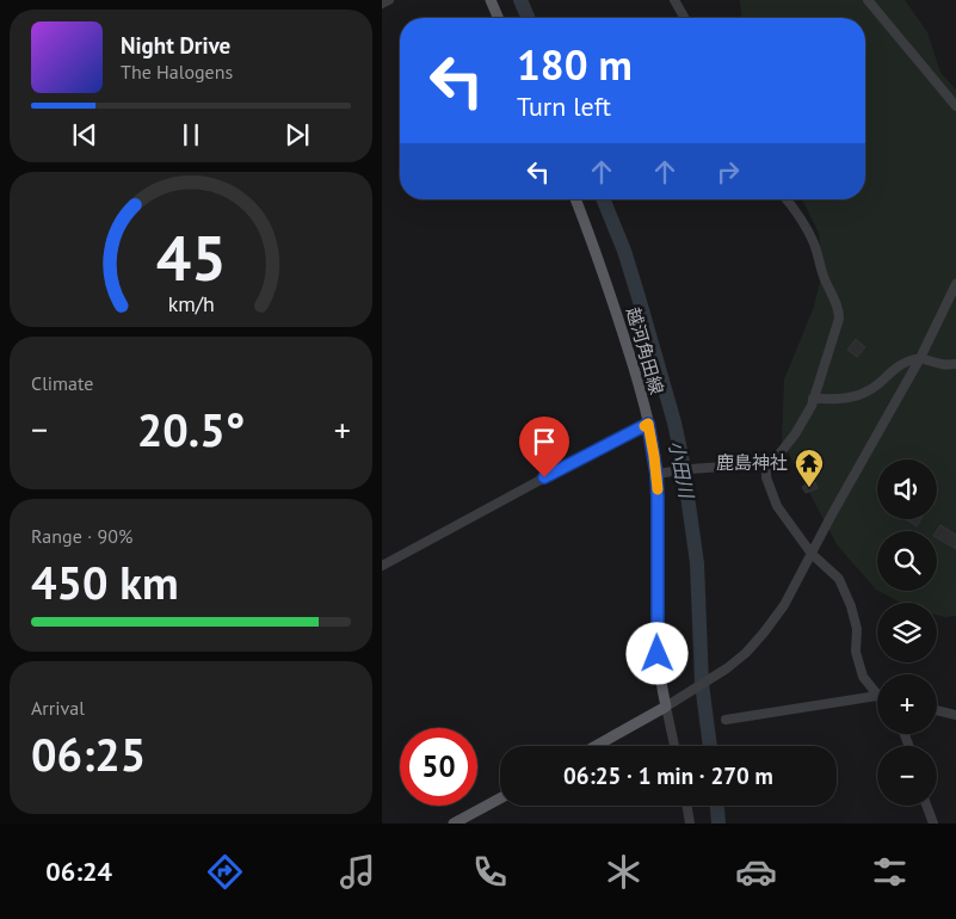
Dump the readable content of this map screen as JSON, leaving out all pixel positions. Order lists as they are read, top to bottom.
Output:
{
  "streets": {
    "main road": ["越河角田線"]
  },
  "water": ["小田川"],
  "places": {
    "temple": ["鹿島神社"]
  },
  "page": {
    "turn": ["180 m", "Turn left"],
    "song": ["Night Drive", "The Halogens"],
    "tile": [
      "Climate",
      ["Range · 90%", "450 km"],
      ["Arrival", "06:25"]
    ],
    "heat": ["−", "20.5°", "+"],
    "map_buttons": ["+", "−"],
    "limit": "50",
    "trip": "06:25 · 1 min · 270 m",
    "tabs": "06:24",
    "gauge": ["45", "km/h"]
  }
}
